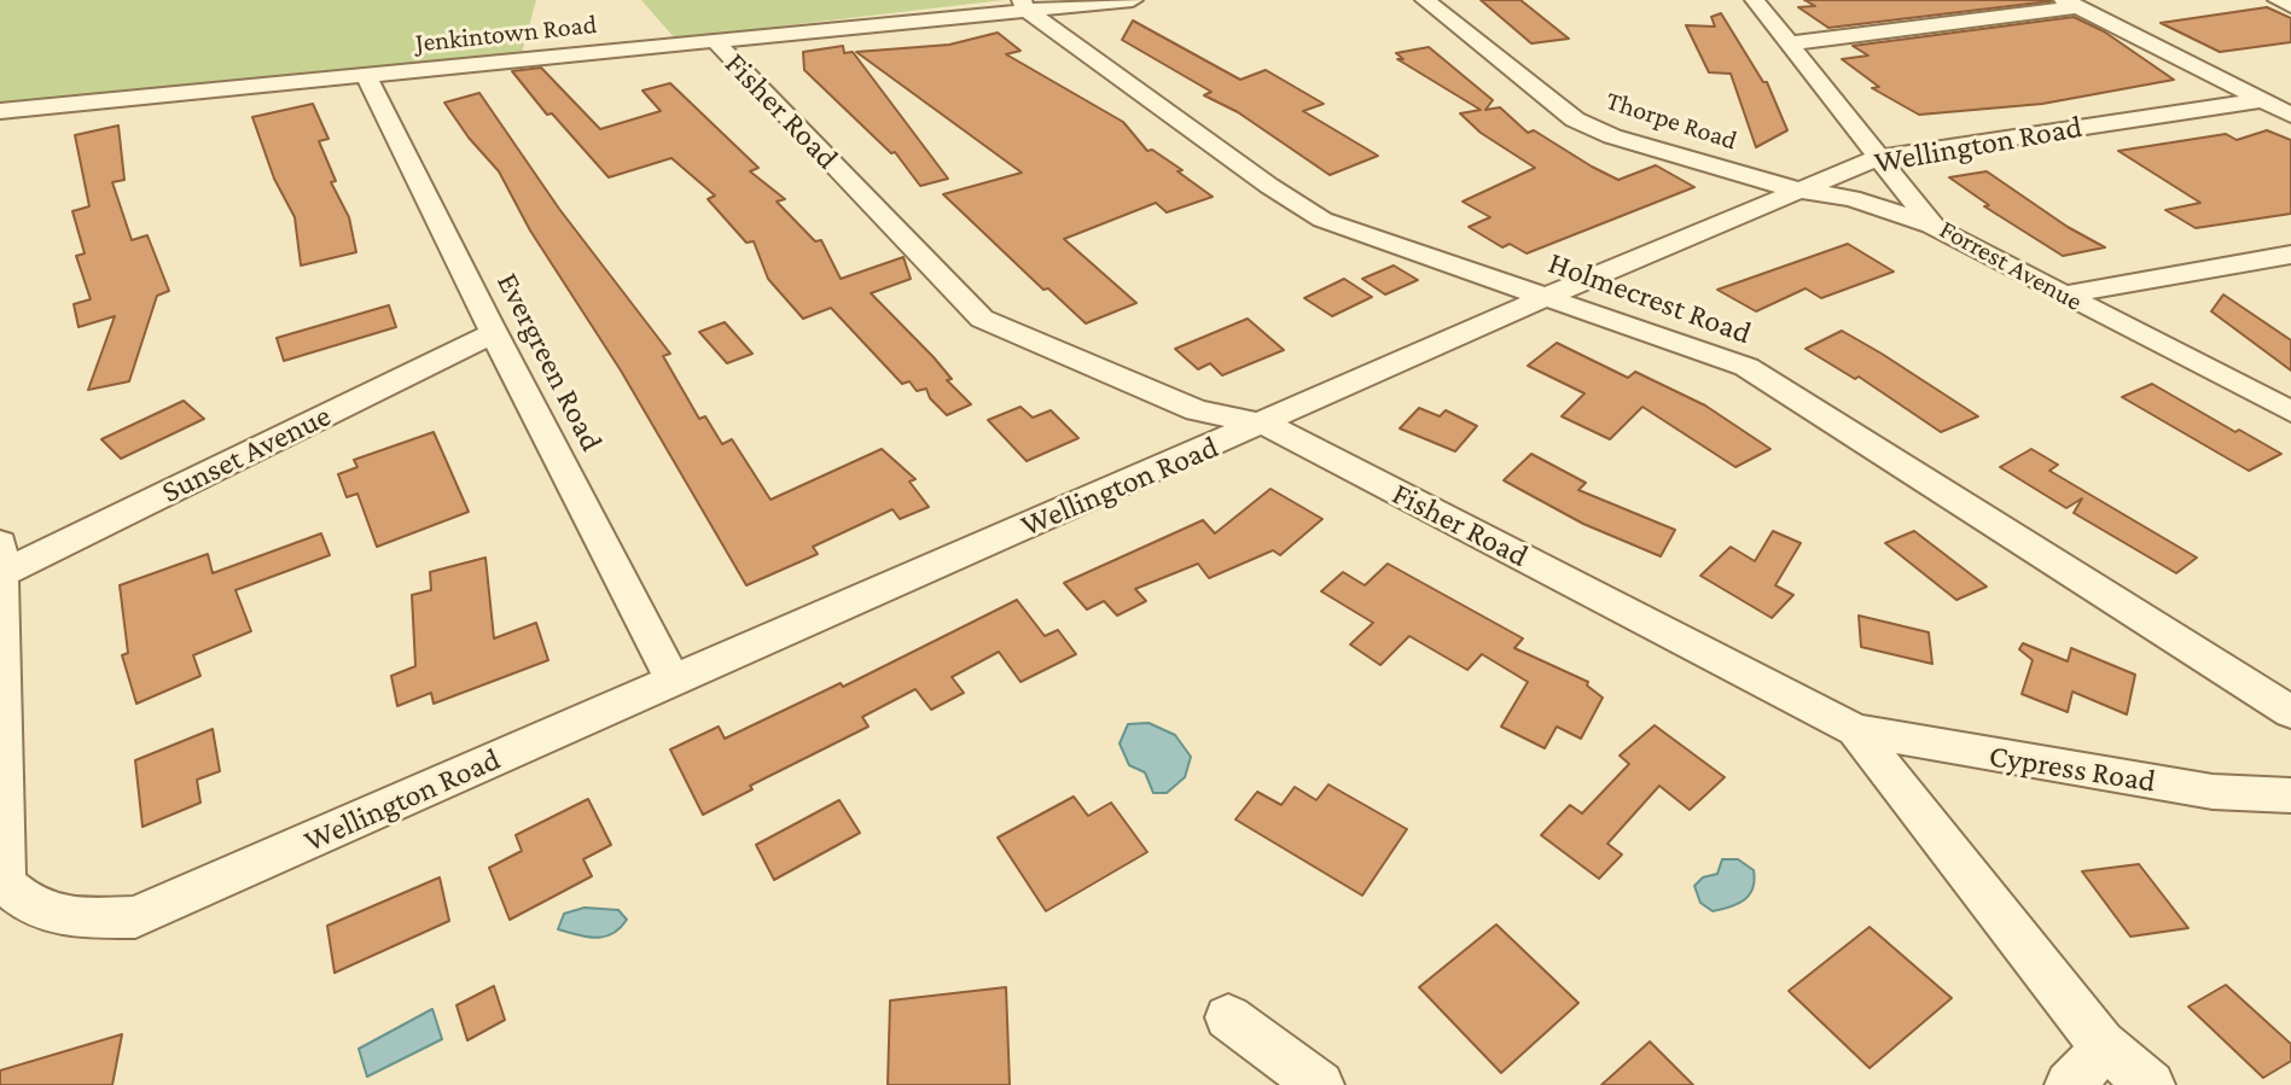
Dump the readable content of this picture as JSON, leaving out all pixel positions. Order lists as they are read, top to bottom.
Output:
{
  "streets": {
    "street": [
      "Jenkintown Road",
      "Fisher Road",
      "Thorpe Road",
      "Wellington Road",
      "Forrest Avenue",
      "Holmecrest Road",
      "Evergreen Road",
      "Sunset Avenue",
      "Cypress Road"
    ]
  },
  "crossings": [
    ["Jenkintown Road", "Fisher Road"],
    ["Jenkintown Road", "Holmecrest Road"],
    ["Jenkintown Road", "Evergreen Road"],
    ["Fisher Road", "Wellington Road"],
    ["Fisher Road", "Cypress Road"],
    ["Thorpe Road", "Wellington Road"],
    ["Thorpe Road", "Forrest Avenue"],
    ["Wellington Road", "Forrest Avenue"],
    ["Wellington Road", "Holmecrest Road"],
    ["Wellington Road", "Evergreen Road"],
    ["Wellington Road", "Sunset Avenue"],
    ["Evergreen Road", "Sunset Avenue"]
  ]
}
